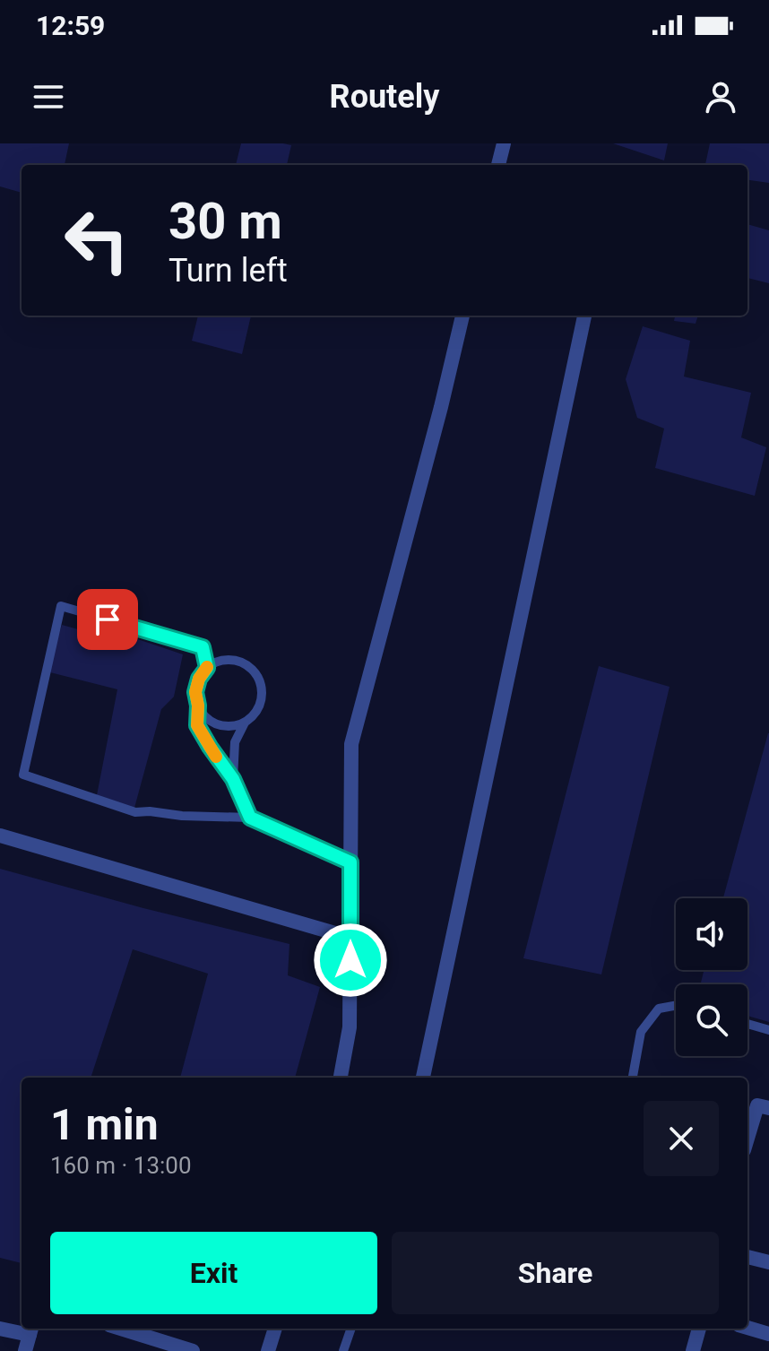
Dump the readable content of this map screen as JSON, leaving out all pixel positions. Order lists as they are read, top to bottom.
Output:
{
  "page": {
    "status": "12:59",
    "header": "Routely",
    "turn": ["30 m", "Turn left"],
    "heading": ["1 min", "160 m · 13:00"],
    "buttons": ["Exit", "Share"]
  }
}
